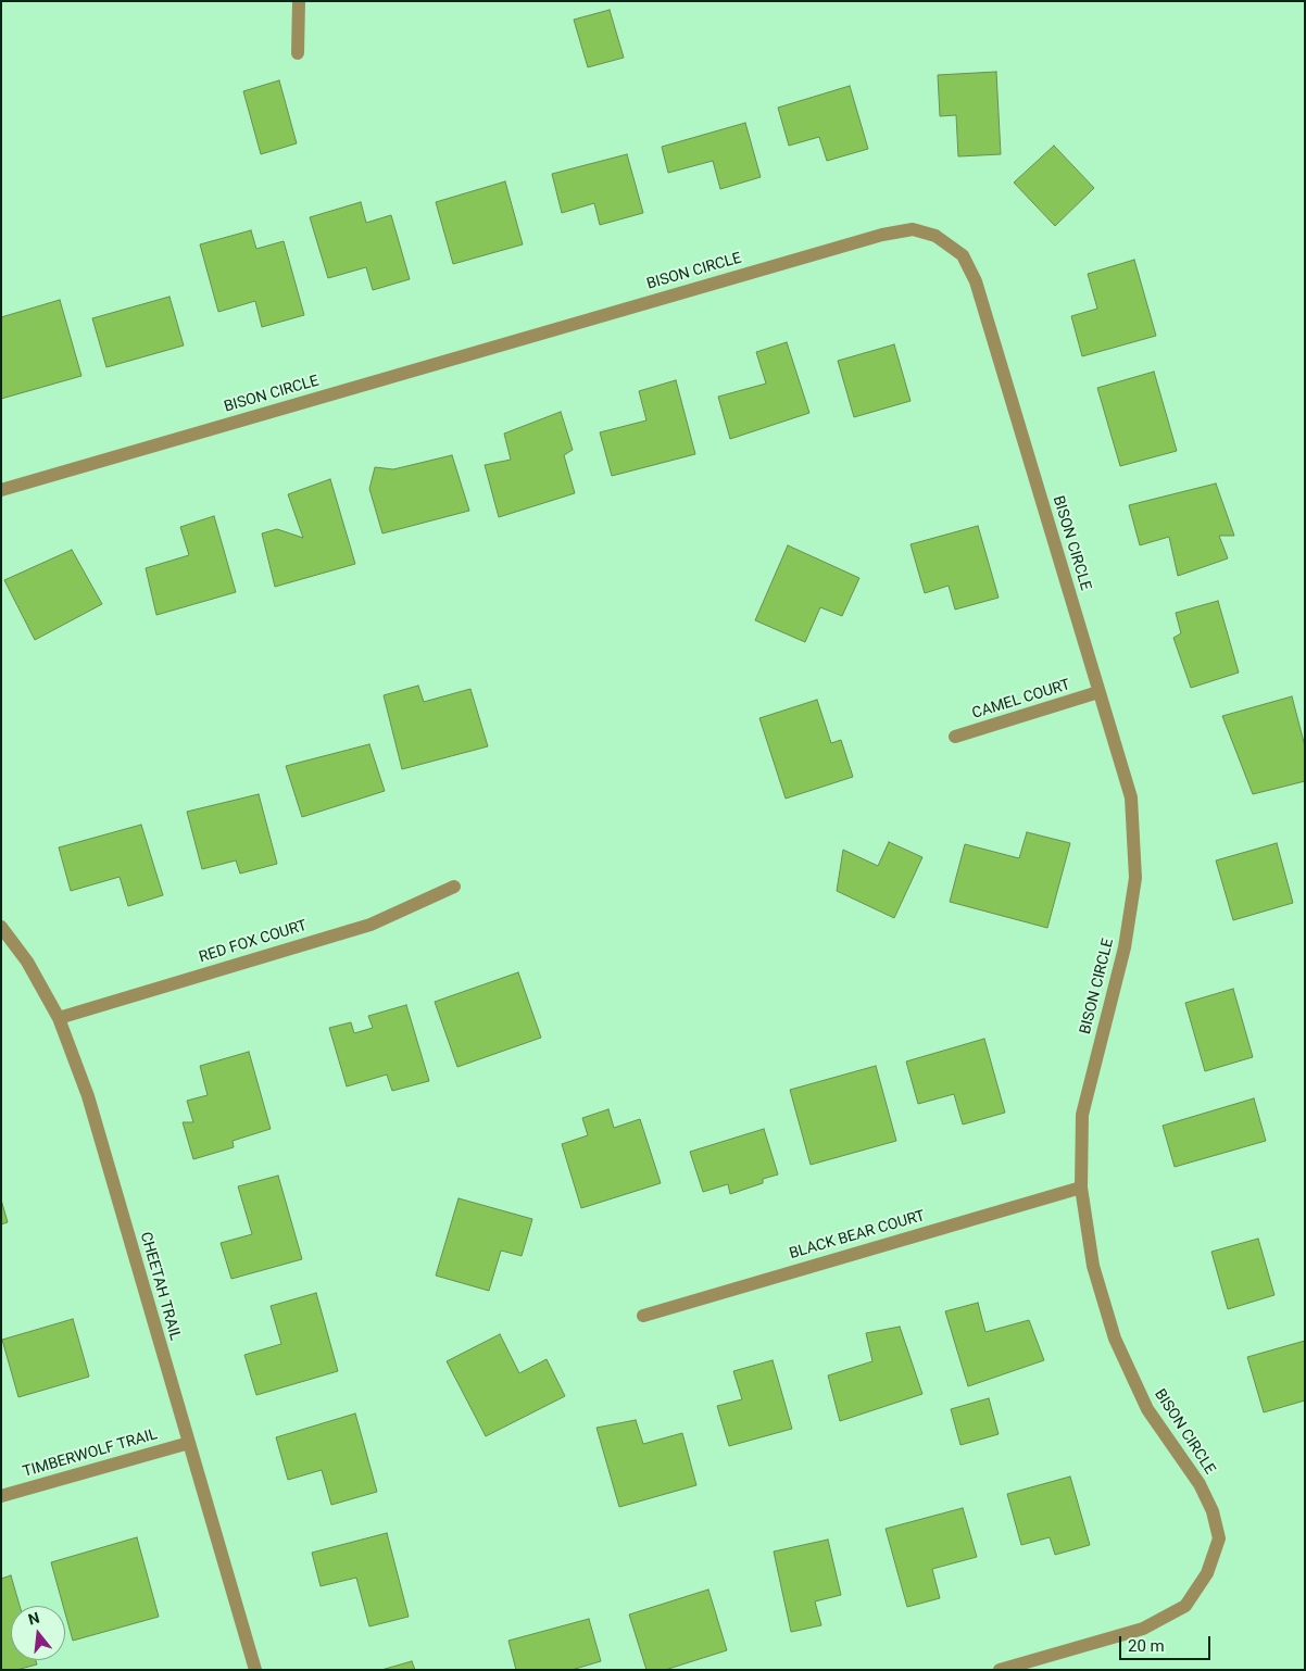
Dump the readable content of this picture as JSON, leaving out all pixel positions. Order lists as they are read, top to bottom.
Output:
{
  "streets": {
    "street": [
      "BISON CIRCLE",
      "CAMEL COURT",
      "RED FOX COURT",
      "BLACK BEAR COURT",
      "CHEETAH TRAIL",
      "TIMBERWOLF TRAIL"
    ]
  },
  "crossings": [
    ["BISON CIRCLE", "CAMEL COURT"],
    ["BISON CIRCLE", "BLACK BEAR COURT"],
    ["RED FOX COURT", "CHEETAH TRAIL"],
    ["CHEETAH TRAIL", "TIMBERWOLF TRAIL"]
  ],
  "scale_bar": "20 m",
  "north": "top"
}
